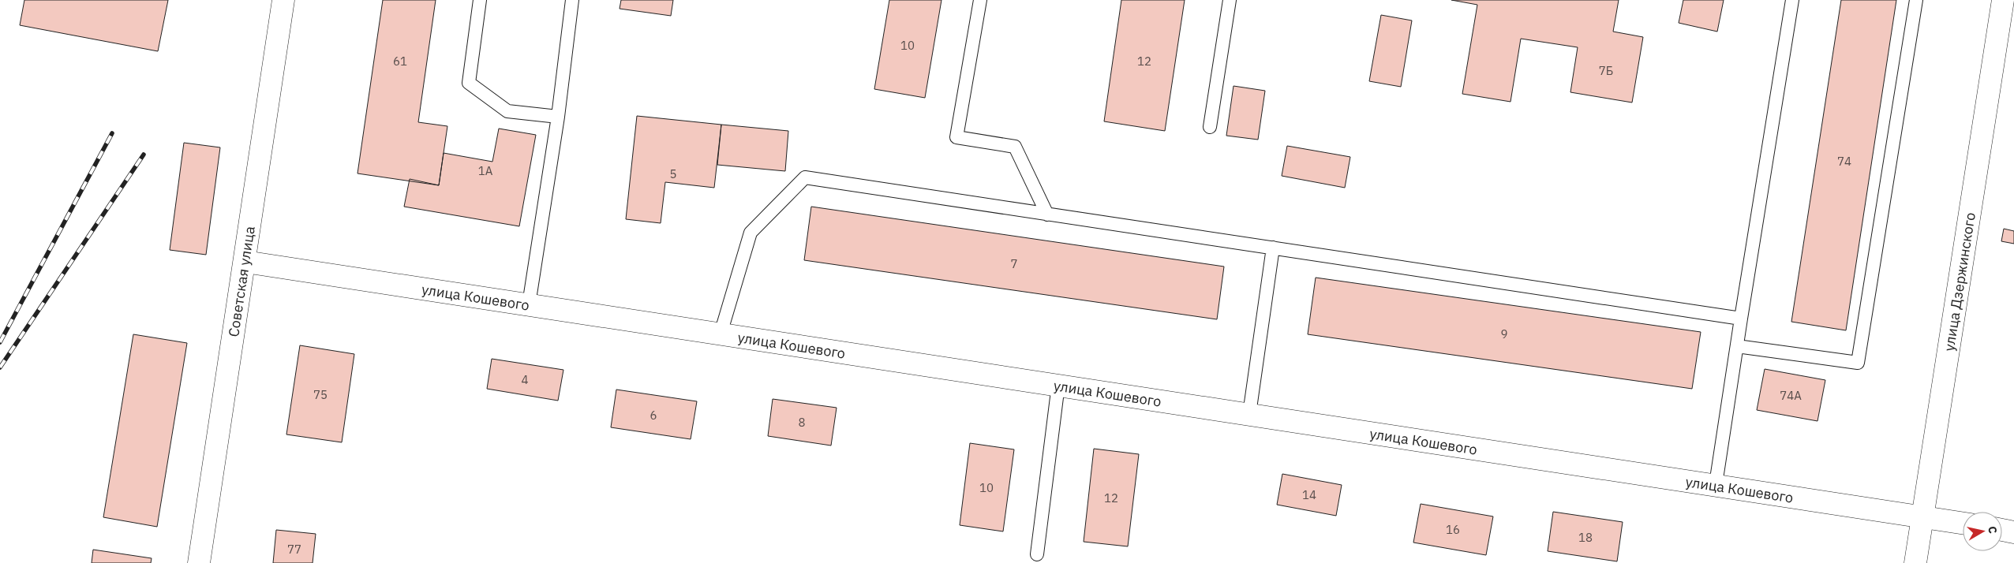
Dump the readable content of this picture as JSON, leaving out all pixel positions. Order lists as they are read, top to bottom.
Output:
{
  "streets": {
    "street": ["Советская улица", "улица Дзержинского", "улица Кошевого"]
  },
  "crossings": [
    ["Советская улица", "улица Кошевого"],
    ["улица Дзержинского", "улица Кошевого"]
  ],
  "house_numbers": [
    "10",
    "61",
    "12",
    "7Б",
    "74",
    "1А",
    "5",
    "7",
    "9",
    "4",
    "75",
    "74А",
    "6",
    "8",
    "10",
    "14",
    "12",
    "16",
    "18",
    "77"
  ],
  "north": "right"
}
